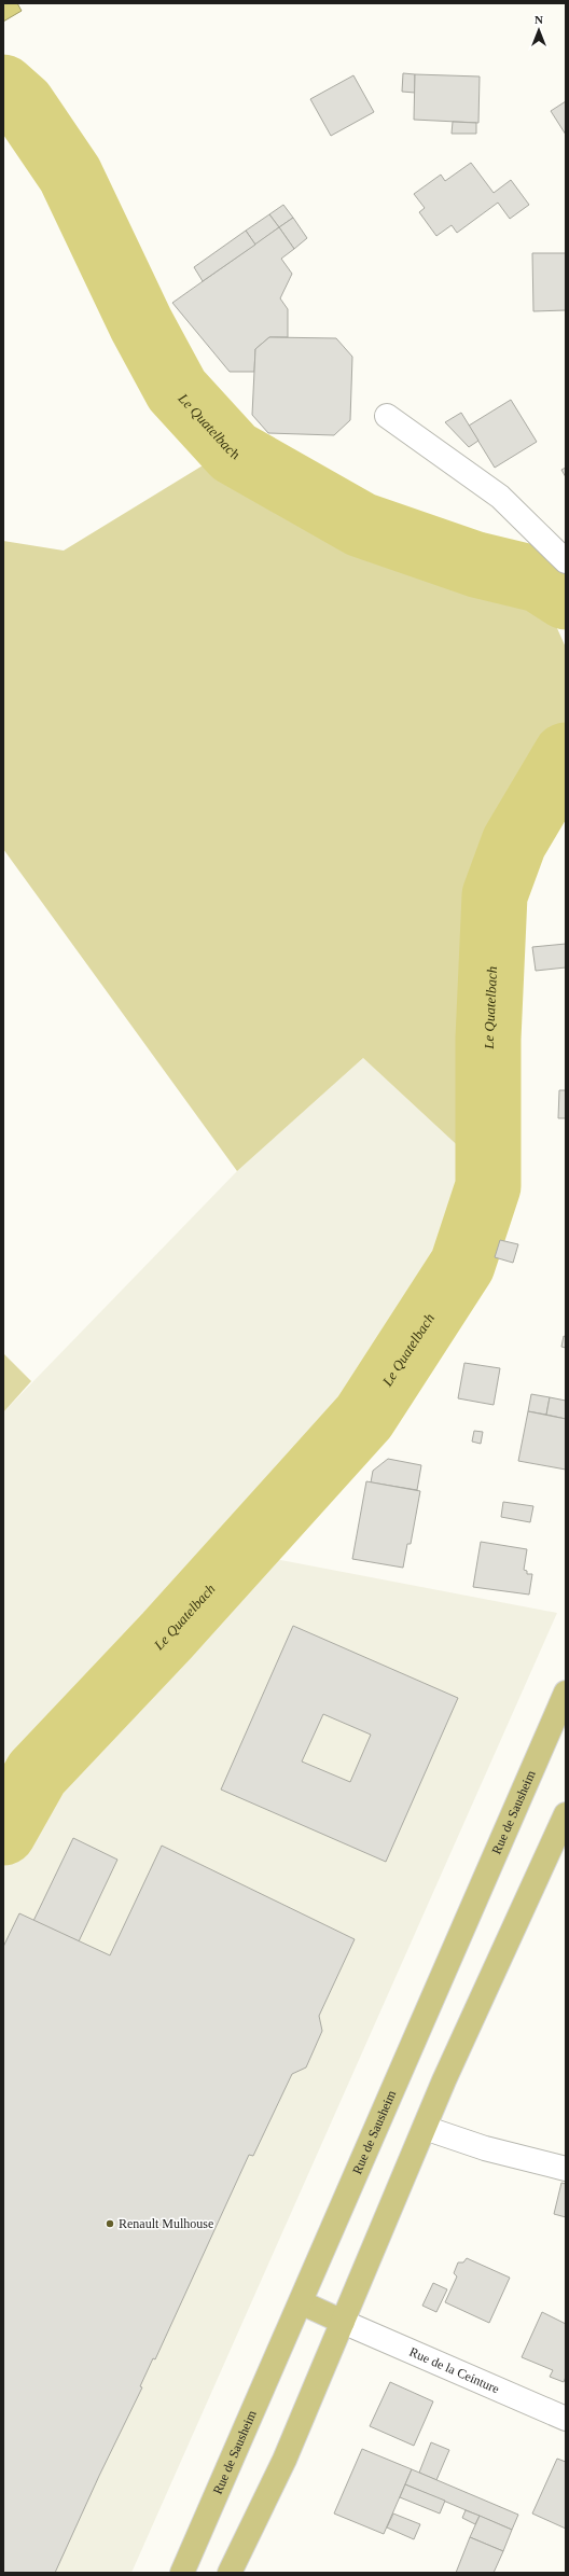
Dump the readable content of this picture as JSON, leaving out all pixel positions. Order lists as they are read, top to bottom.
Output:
{
  "streets": {
    "main road": ["Rue de Sausheim"],
    "street": ["Rue de la Ceinture"]
  },
  "water": ["Le Quatelbach"],
  "places": ["Renault Mulhouse"],
  "north": "top"
}
